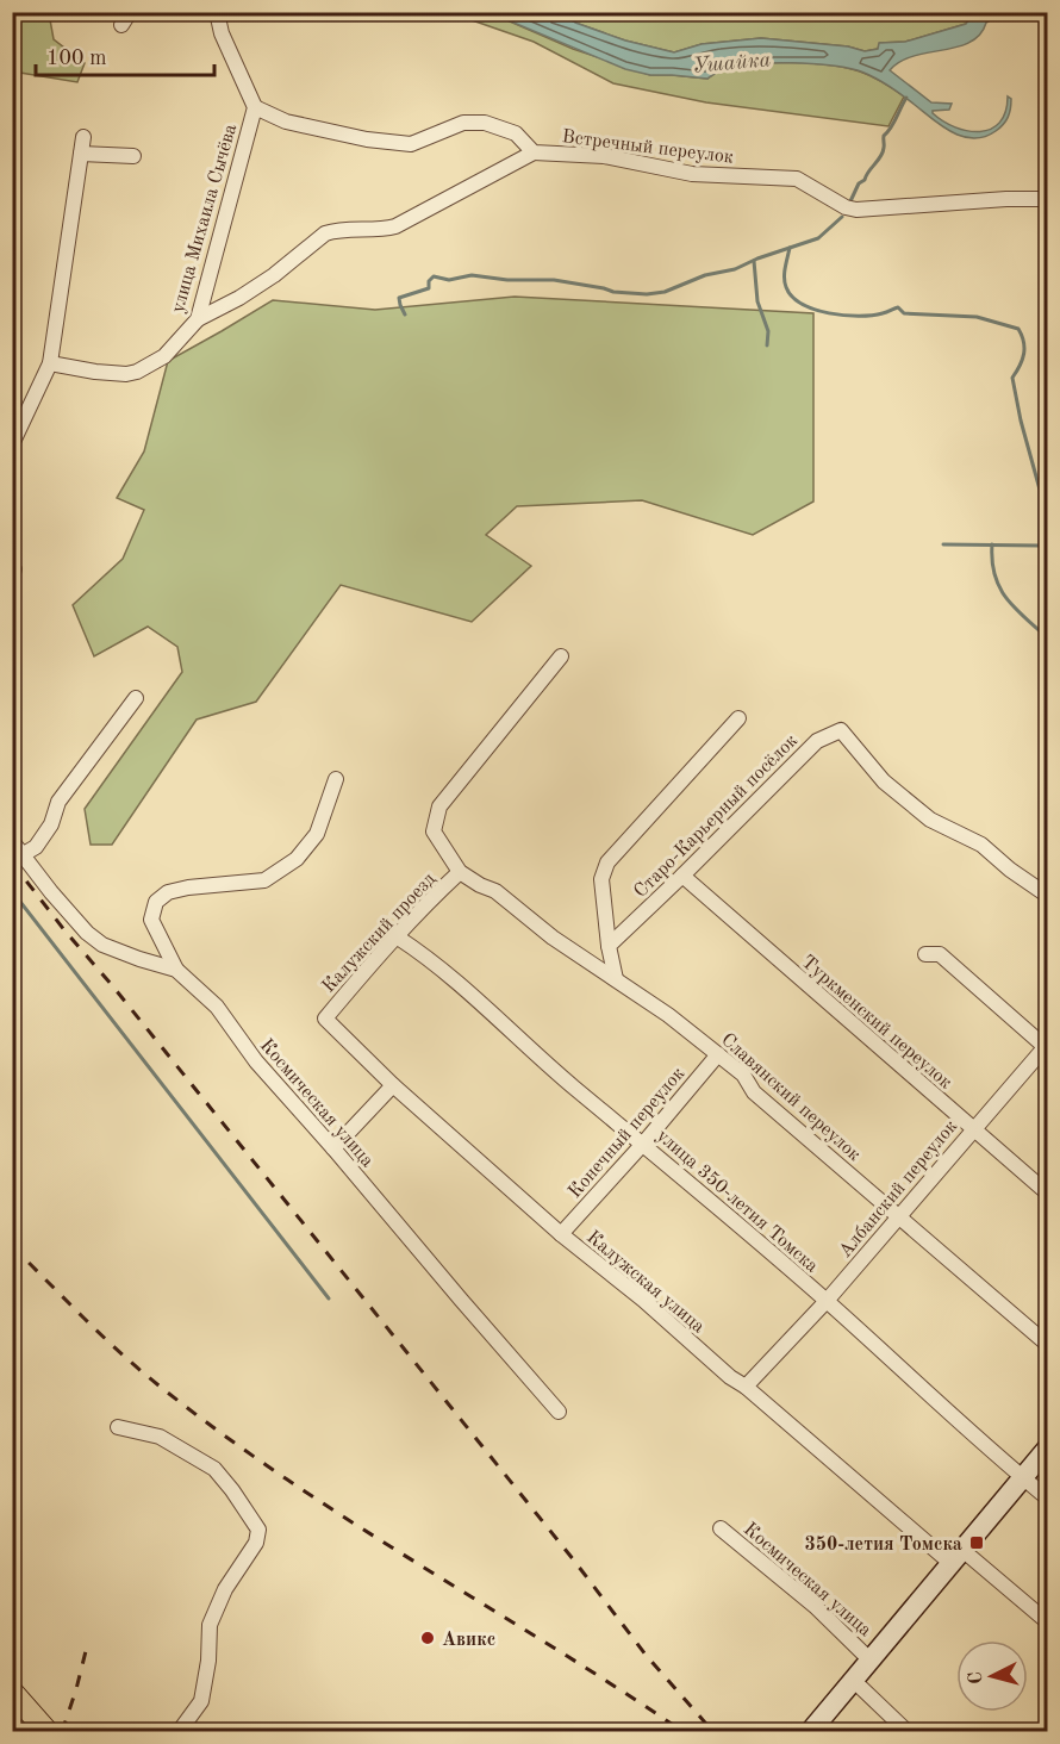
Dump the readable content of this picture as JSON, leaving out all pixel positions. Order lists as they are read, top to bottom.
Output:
{
  "streets": {
    "street": [
      "Встречный переулок",
      "улица Михаила Сычёва",
      "Старо-Карьерный посёлок",
      "Калужский проезд",
      "Туркменский переулок",
      "Славянский переулок",
      "Космическая улица",
      "Конечный переулок",
      "Албанский переулок",
      "улица 350-летия Томска",
      "Калужская улица"
    ]
  },
  "crossings": [
    ["Встречный переулок", "улица Михаила Сычёва"],
    ["Старо-Карьерный посёлок", "Туркменский переулок"],
    ["Калужский проезд", "Славянский переулок"],
    ["Калужский проезд", "улица 350-летия Томска"],
    ["Калужский проезд", "Калужская улица"],
    ["Туркменский переулок", "Албанский переулок"],
    ["Славянский переулок", "Конечный переулок"],
    ["Славянский переулок", "Албанский переулок"],
    ["Конечный переулок", "улица 350-летия Томска"],
    ["Конечный переулок", "Калужская улица"],
    ["Албанский переулок", "улица 350-летия Томска"],
    ["Албанский переулок", "Калужская улица"]
  ],
  "water": ["Ушайка"],
  "places": {
    "transit": ["350-летия Томска"],
    "other": ["Авикс"]
  },
  "scale_bar": "100 m",
  "north": "left"
}
